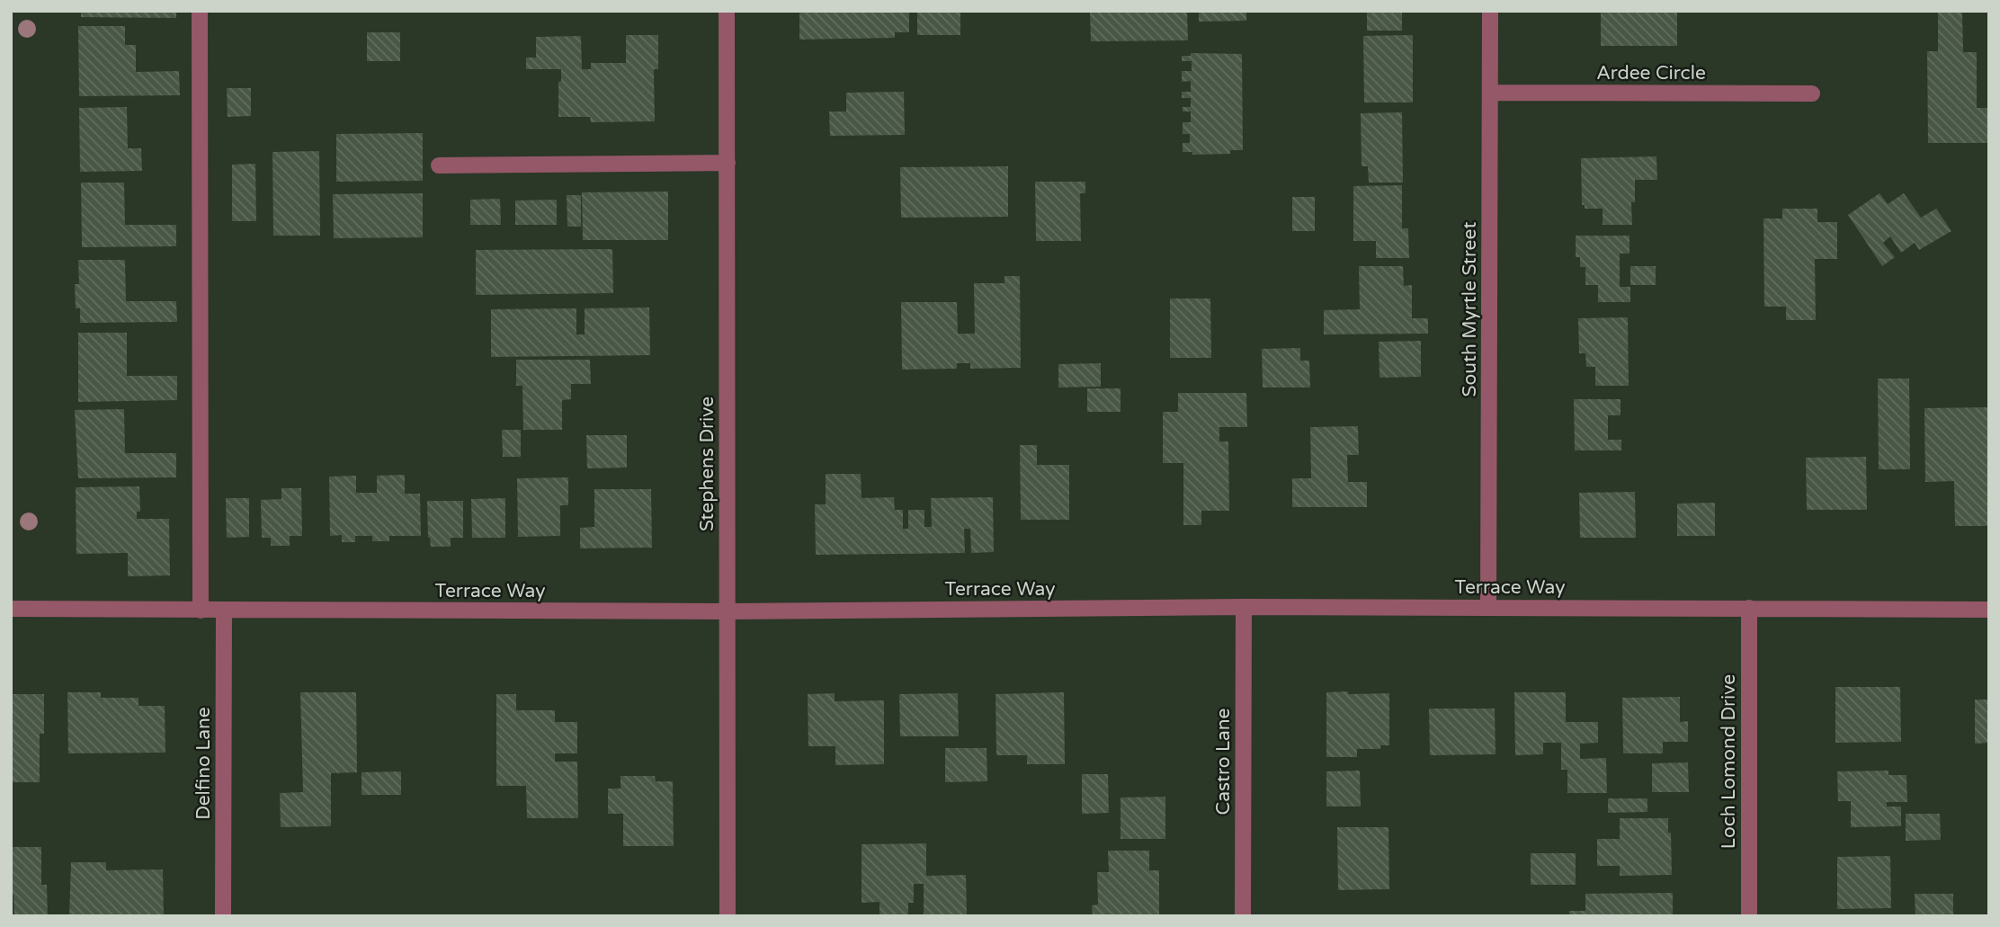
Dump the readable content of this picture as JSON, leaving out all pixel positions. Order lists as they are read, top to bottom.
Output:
{
  "streets": {
    "street": [
      "Ardee Circle",
      "South Myrtle Street",
      "Stephens Drive",
      "Terrace Way",
      "Castro Lane",
      "Loch Lomond Drive",
      "Delfino Lane"
    ]
  },
  "crossings": [
    ["Ardee Circle", "South Myrtle Street"],
    ["South Myrtle Street", "Terrace Way"],
    ["Stephens Drive", "Terrace Way"],
    ["Terrace Way", "Castro Lane"],
    ["Terrace Way", "Loch Lomond Drive"],
    ["Terrace Way", "Delfino Lane"]
  ]
}
